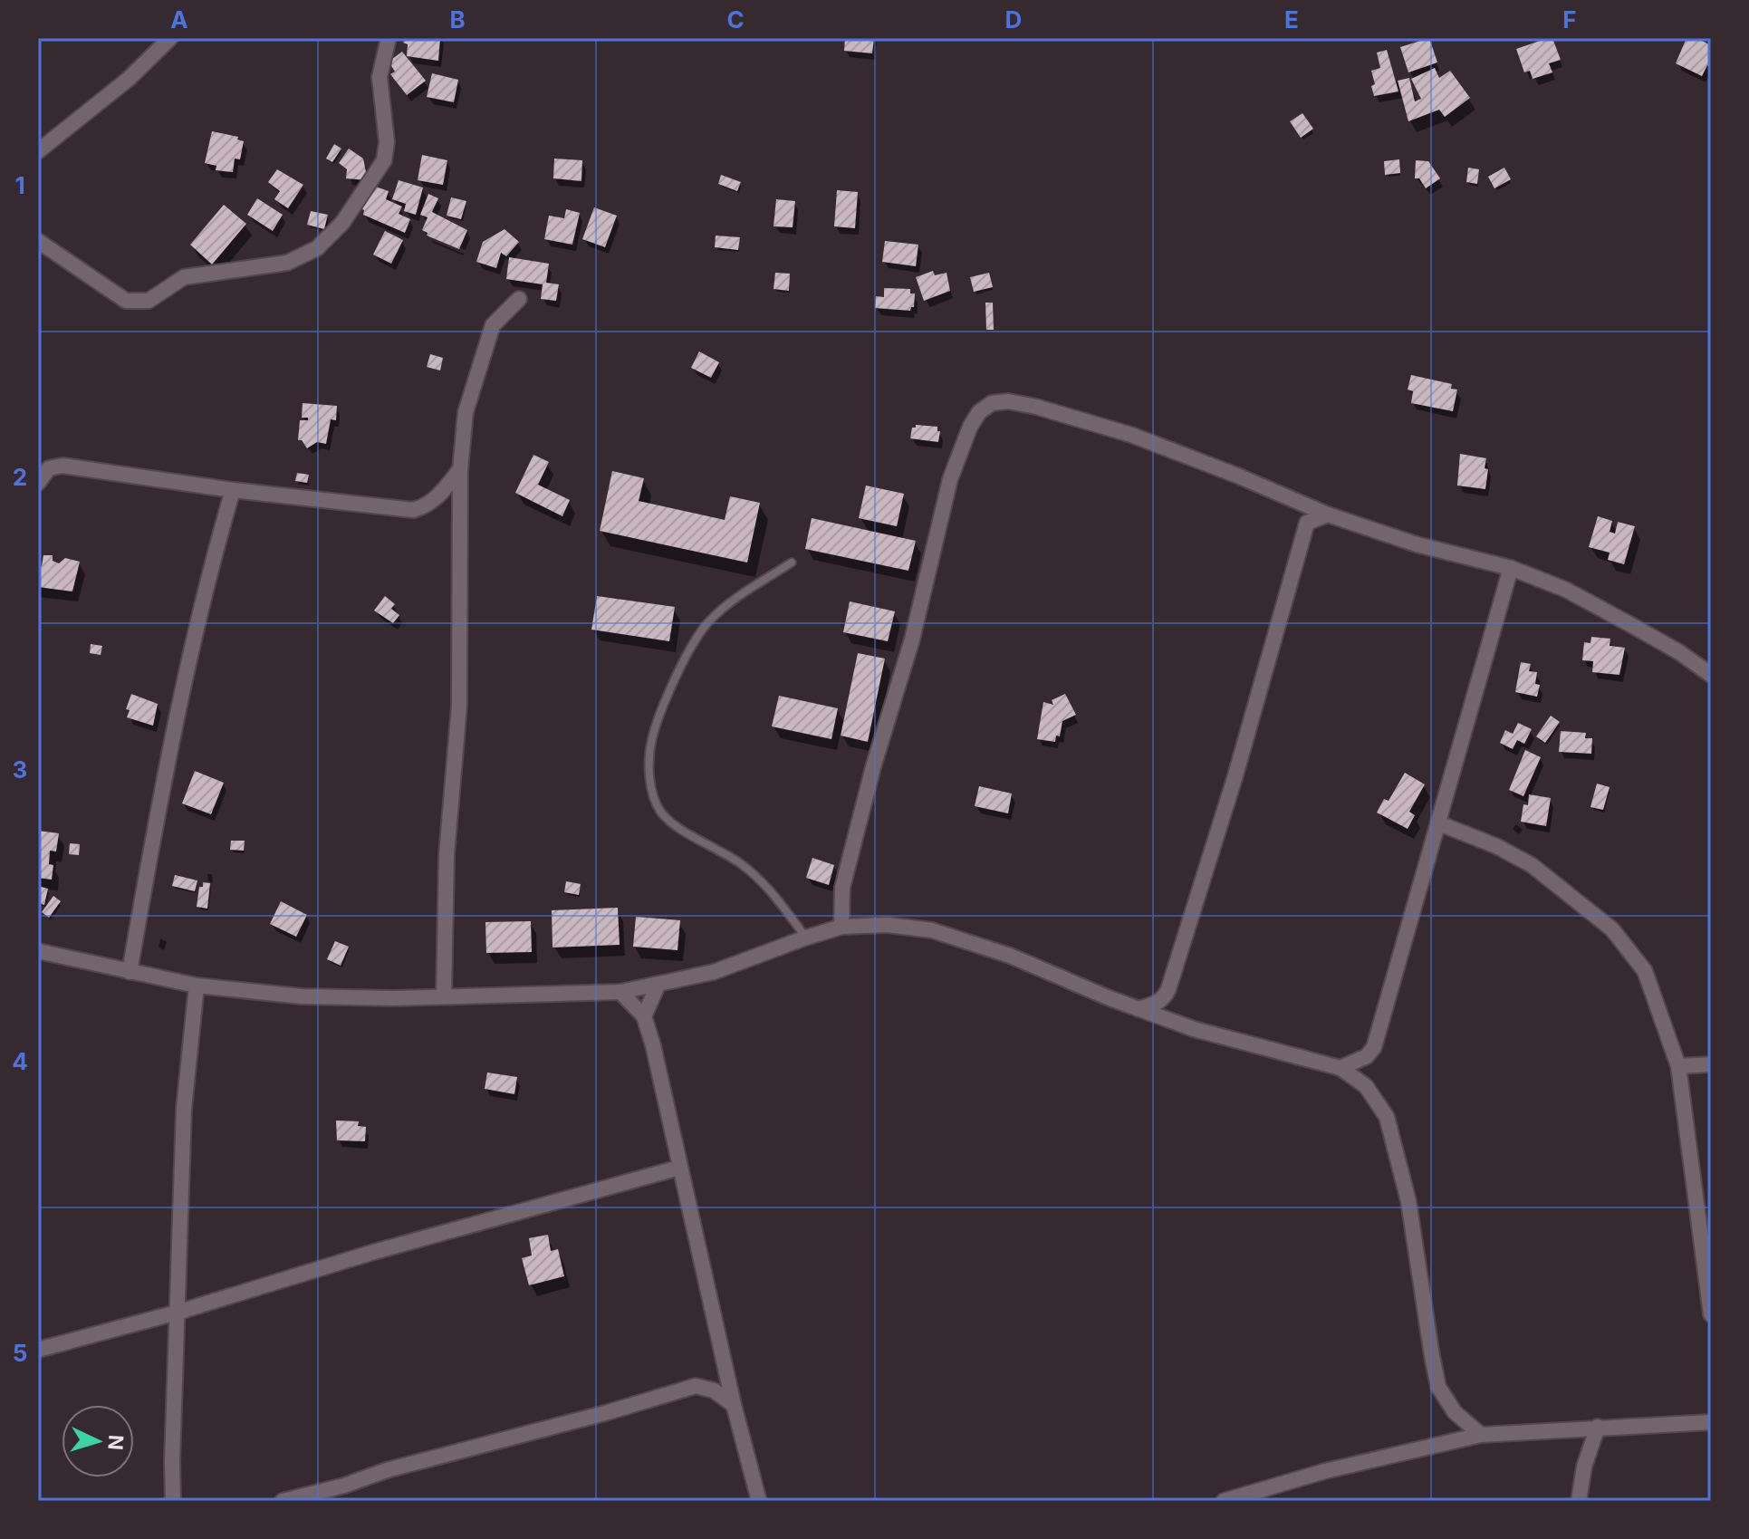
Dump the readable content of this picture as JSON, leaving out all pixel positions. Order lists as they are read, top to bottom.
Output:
{
  "north": "right",
  "grid": {
    "columns": [
      "A",
      "B",
      "C",
      "D",
      "E",
      "F"
    ],
    "rows": [
      "1",
      "2",
      "3",
      "4",
      "5"
    ]
  }
}
